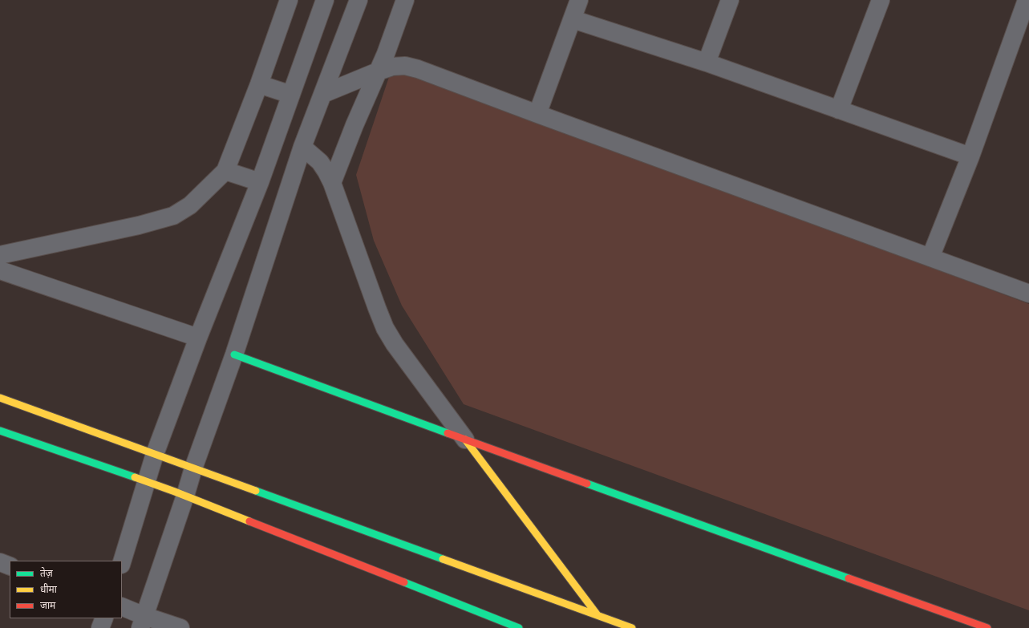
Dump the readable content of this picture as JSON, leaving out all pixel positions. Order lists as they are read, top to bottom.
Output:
{
  "legend": ["तेज़", "धीमा", "जाम"]
}
